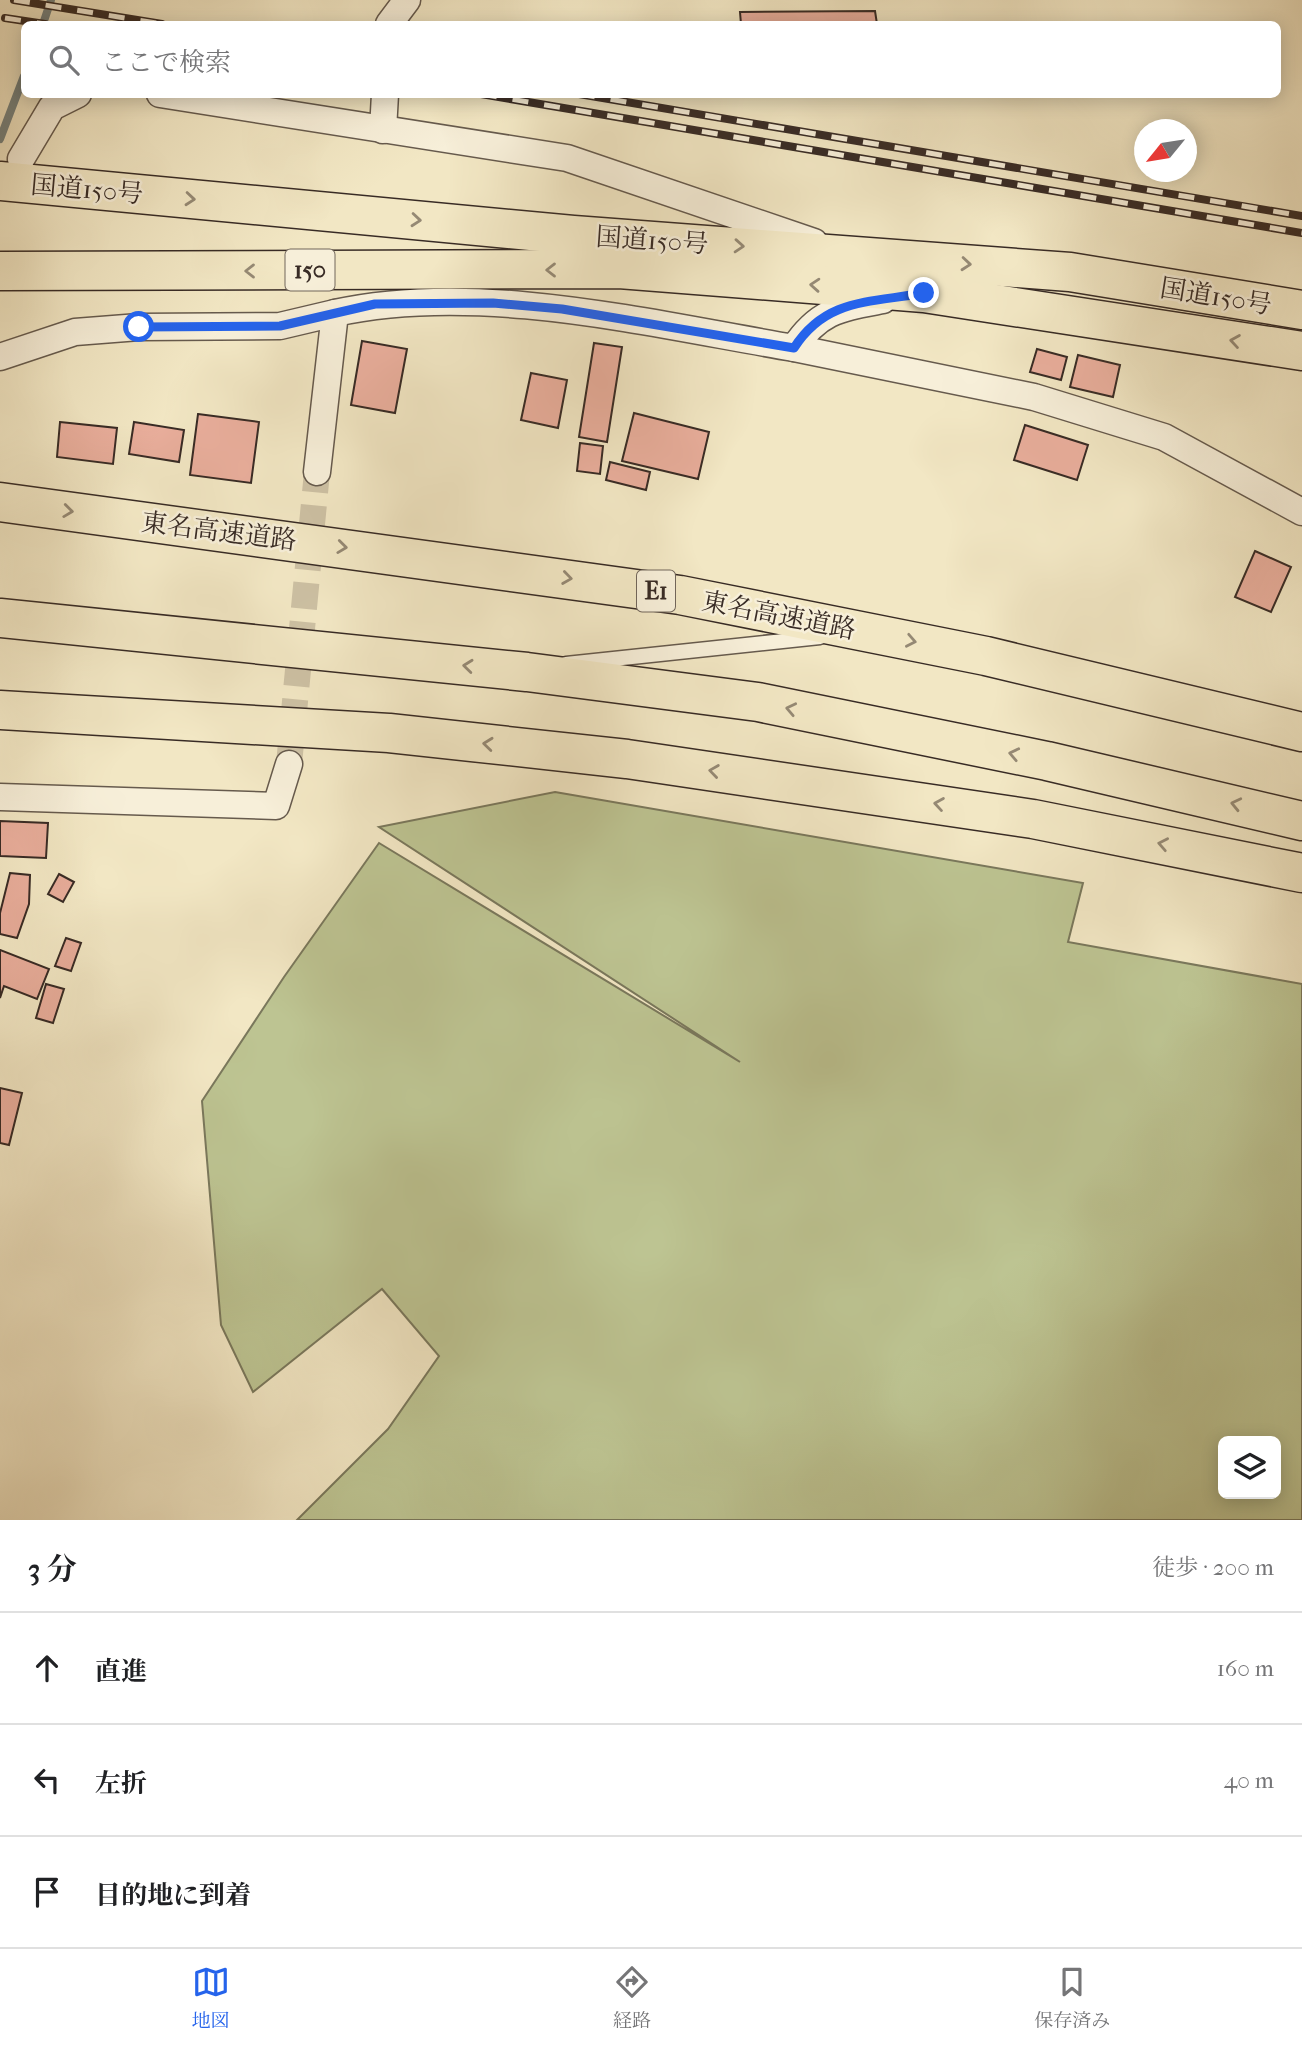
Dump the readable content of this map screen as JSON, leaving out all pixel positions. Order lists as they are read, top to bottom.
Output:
{
  "streets": {
    "highway": [
      "国道150号",
      "150",
      "東名高速道路",
      "E1"
    ]
  },
  "north": "bottom left",
  "page": {
    "search": "ここで検索",
    "heading": ["3 分", "徒歩 · 200 m"],
    "list": [
      ["直進", "160 m"],
      ["左折", "40 m"],
      "目的地に到着"
    ],
    "nav": ["地図", "経路", "保存済み"]
  }
}
